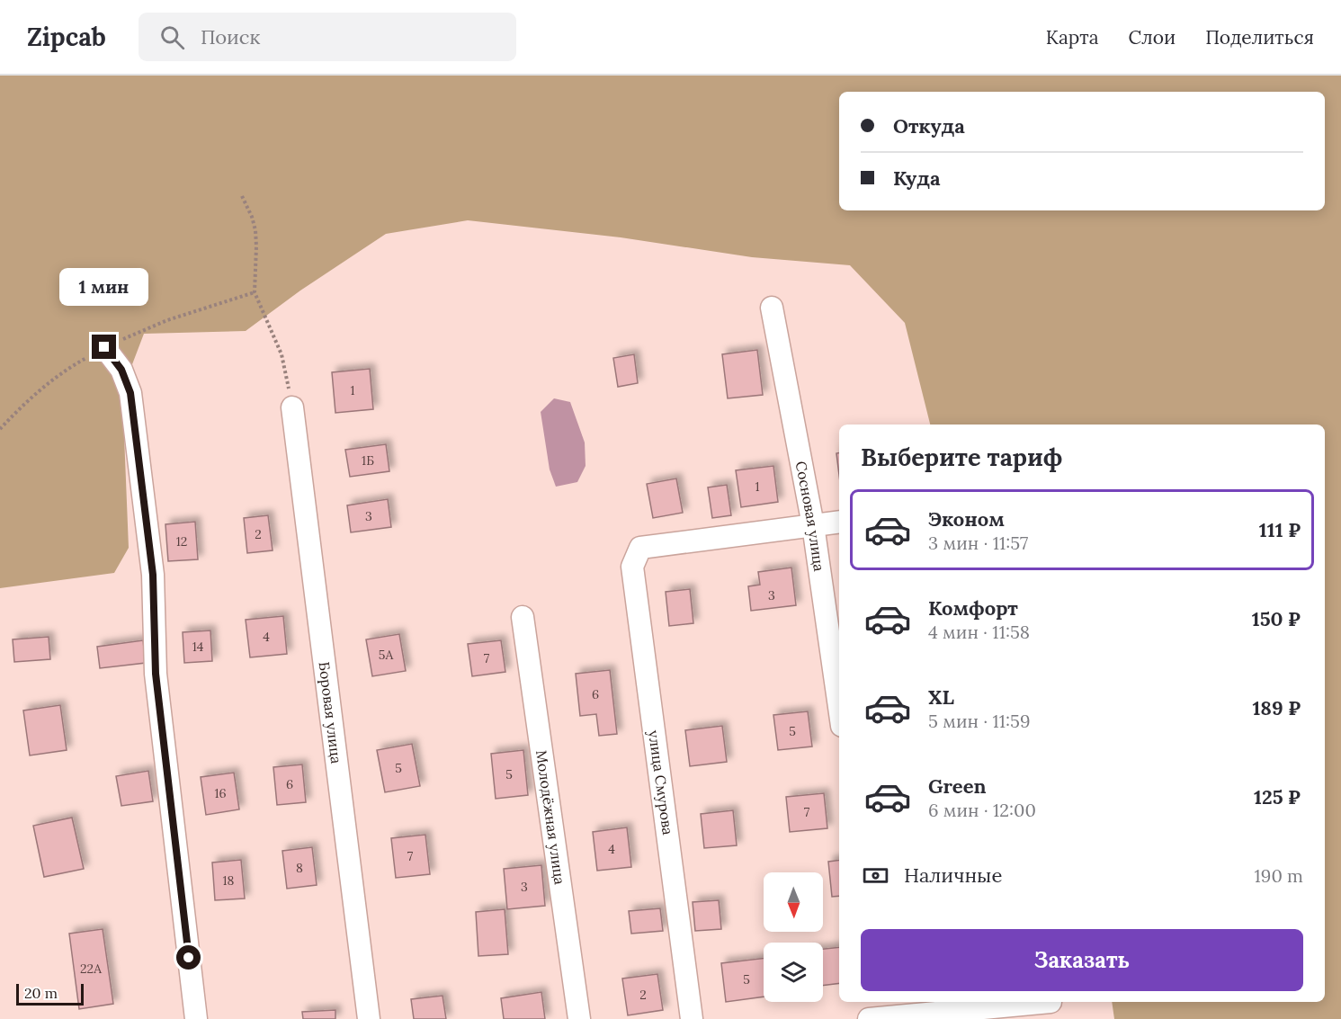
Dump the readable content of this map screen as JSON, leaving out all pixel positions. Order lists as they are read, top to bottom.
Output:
{
  "streets": {
    "street": [
      "Сосновая улица",
      "Боровая улица",
      "улица Смурова",
      "Молодёжная улица"
    ]
  },
  "crossings": [
    ["Сосновая улица", "улица Смурова"]
  ],
  "house_numbers": [
    "1",
    "1Б",
    "1",
    "3",
    "2",
    "12",
    "3",
    "4",
    "14",
    "5А",
    "7",
    "6",
    "5",
    "5",
    "5",
    "6",
    "16",
    "7",
    "4",
    "7",
    "8",
    "18",
    "3",
    "22А",
    "5",
    "2"
  ],
  "scale_bar": "20 m",
  "north": "bottom",
  "page": {
    "header": "Zipcab",
    "search": "Поиск",
    "nav": ["Карта", "Слои", "Поделиться"],
    "banner": ["Откуда", "Куда"],
    "bubble": "1 мин",
    "heading": "Выберите тариф",
    "list": [
      {
        "name": "Эконом",
        "note": "3 мин · 11:57",
        "value": "111 ₽"
      },
      {
        "name": "Комфорт",
        "note": "4 мин · 11:58",
        "value": "150 ₽"
      },
      {
        "name": "XL",
        "note": "5 мин · 11:59",
        "value": "189 ₽"
      },
      {
        "name": "Green",
        "note": "6 мин · 12:00",
        "value": "125 ₽"
      }
    ],
    "pay": ["Наличные", "190 m"],
    "buttons": "Заказать",
    "scale": "20 m"
  }
}
